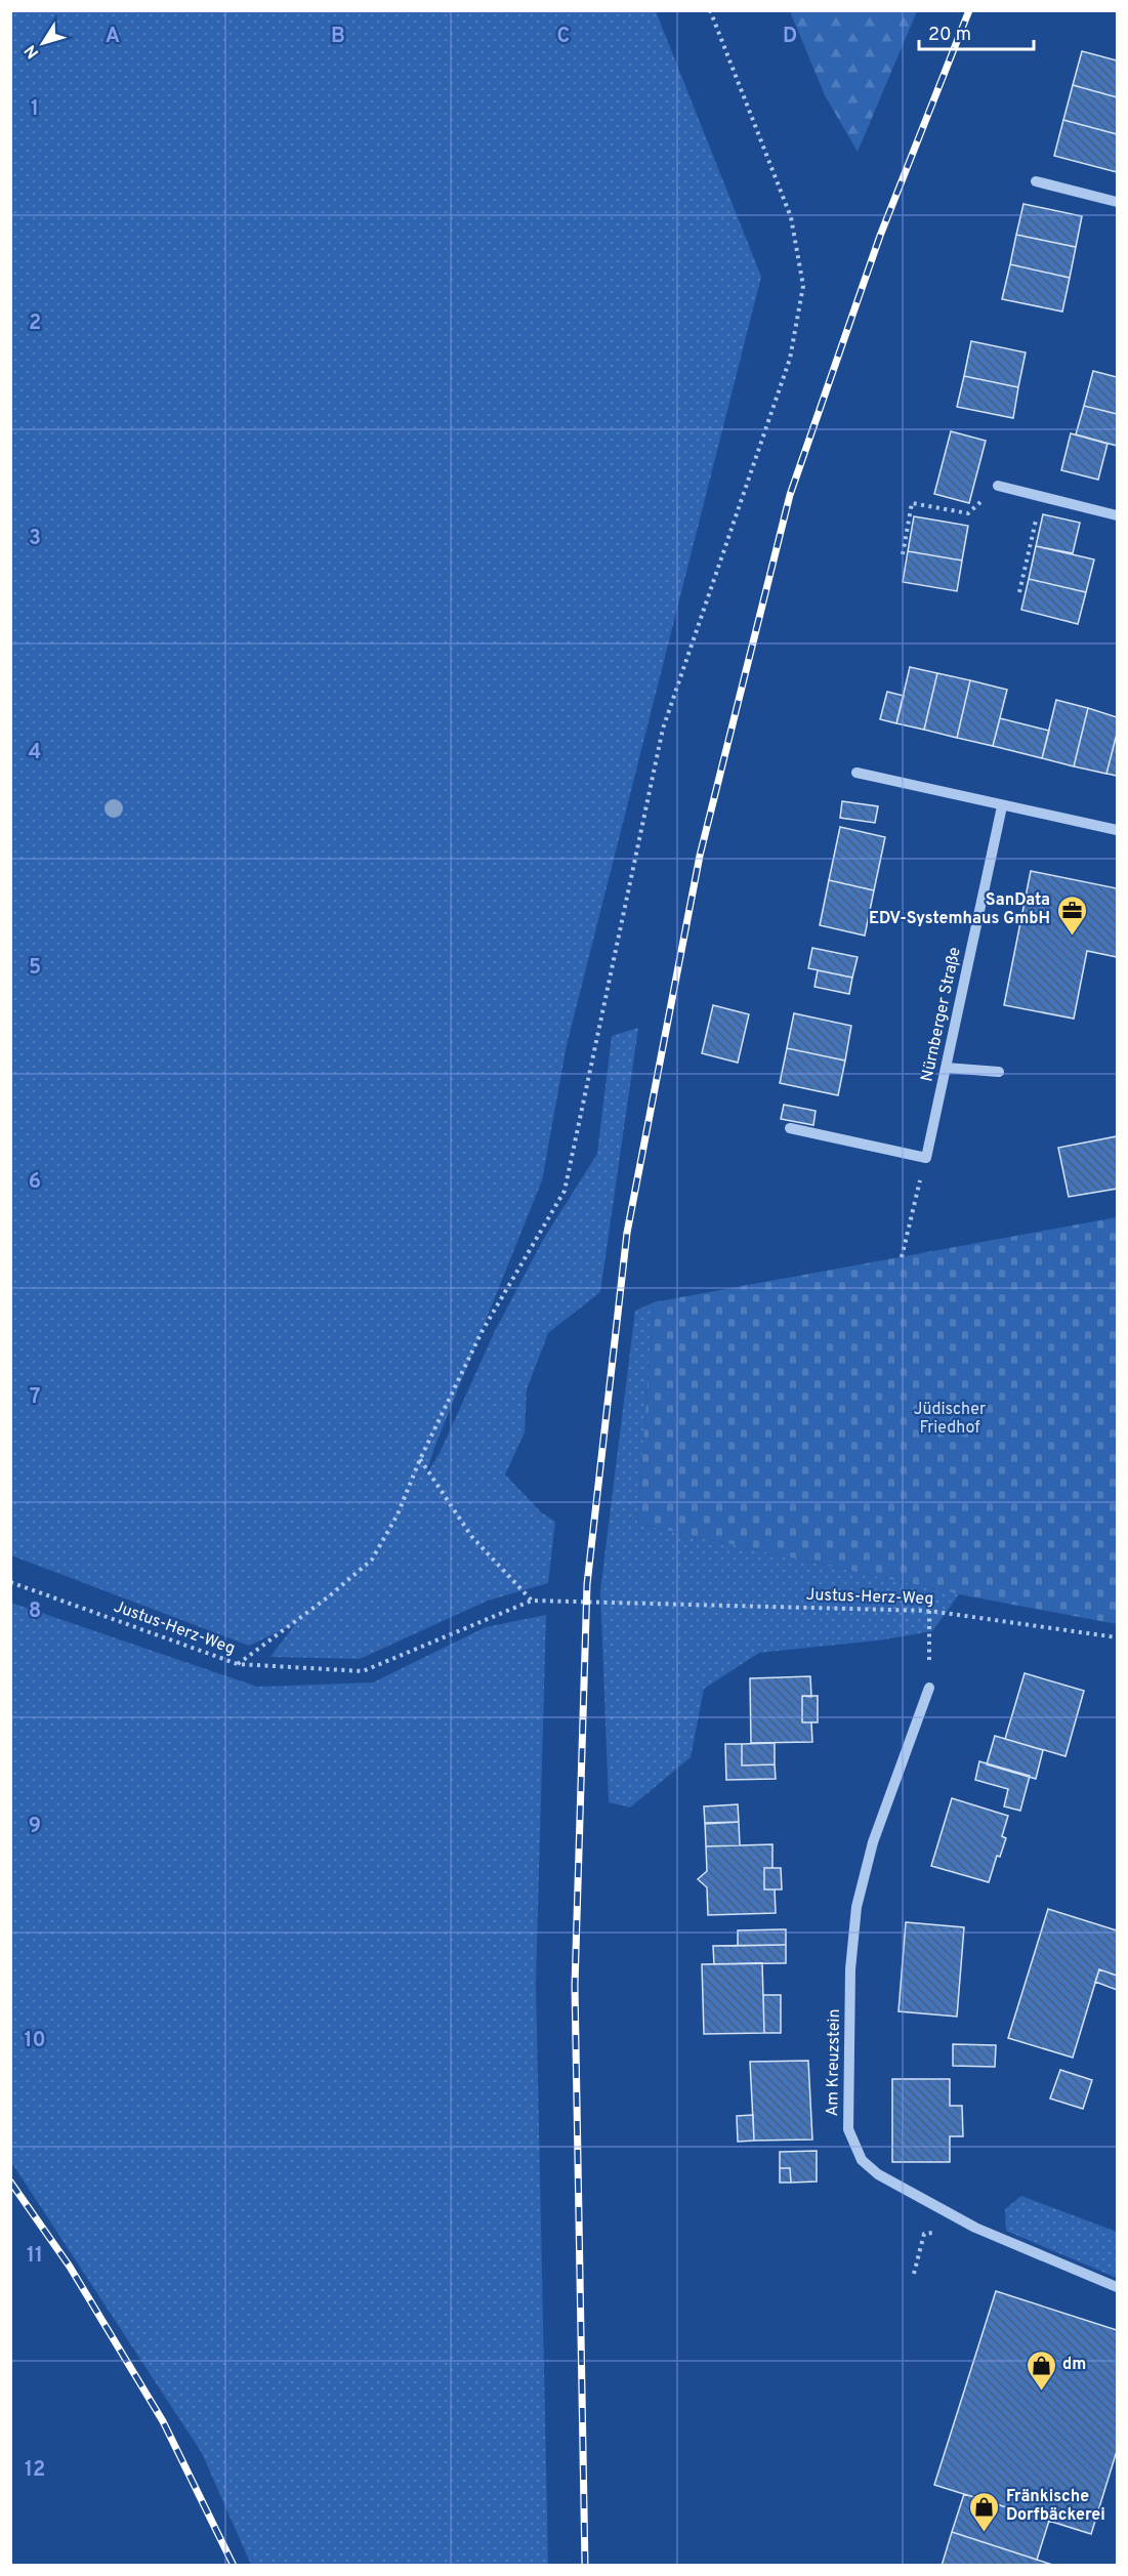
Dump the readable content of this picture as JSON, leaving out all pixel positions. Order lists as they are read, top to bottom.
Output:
{
  "streets": {
    "street": ["Nürnberger Straße", "Am Kreuzstein"],
    "path": ["Justus-Herz-Weg"]
  },
  "parks": ["Jüdischer Friedhof"],
  "places": {
    "office": ["SanData EDV-Systemhaus GmbH"],
    "shop": ["dm", "Fränkische Dorfbäckerei"]
  },
  "scale_bar": "20 m",
  "north": "bottom left",
  "grid": {
    "columns": [
      "A",
      "B",
      "C",
      "D"
    ],
    "rows": [
      "1",
      "2",
      "3",
      "4",
      "5",
      "6",
      "7",
      "8",
      "9",
      "10",
      "11",
      "12"
    ]
  }
}
